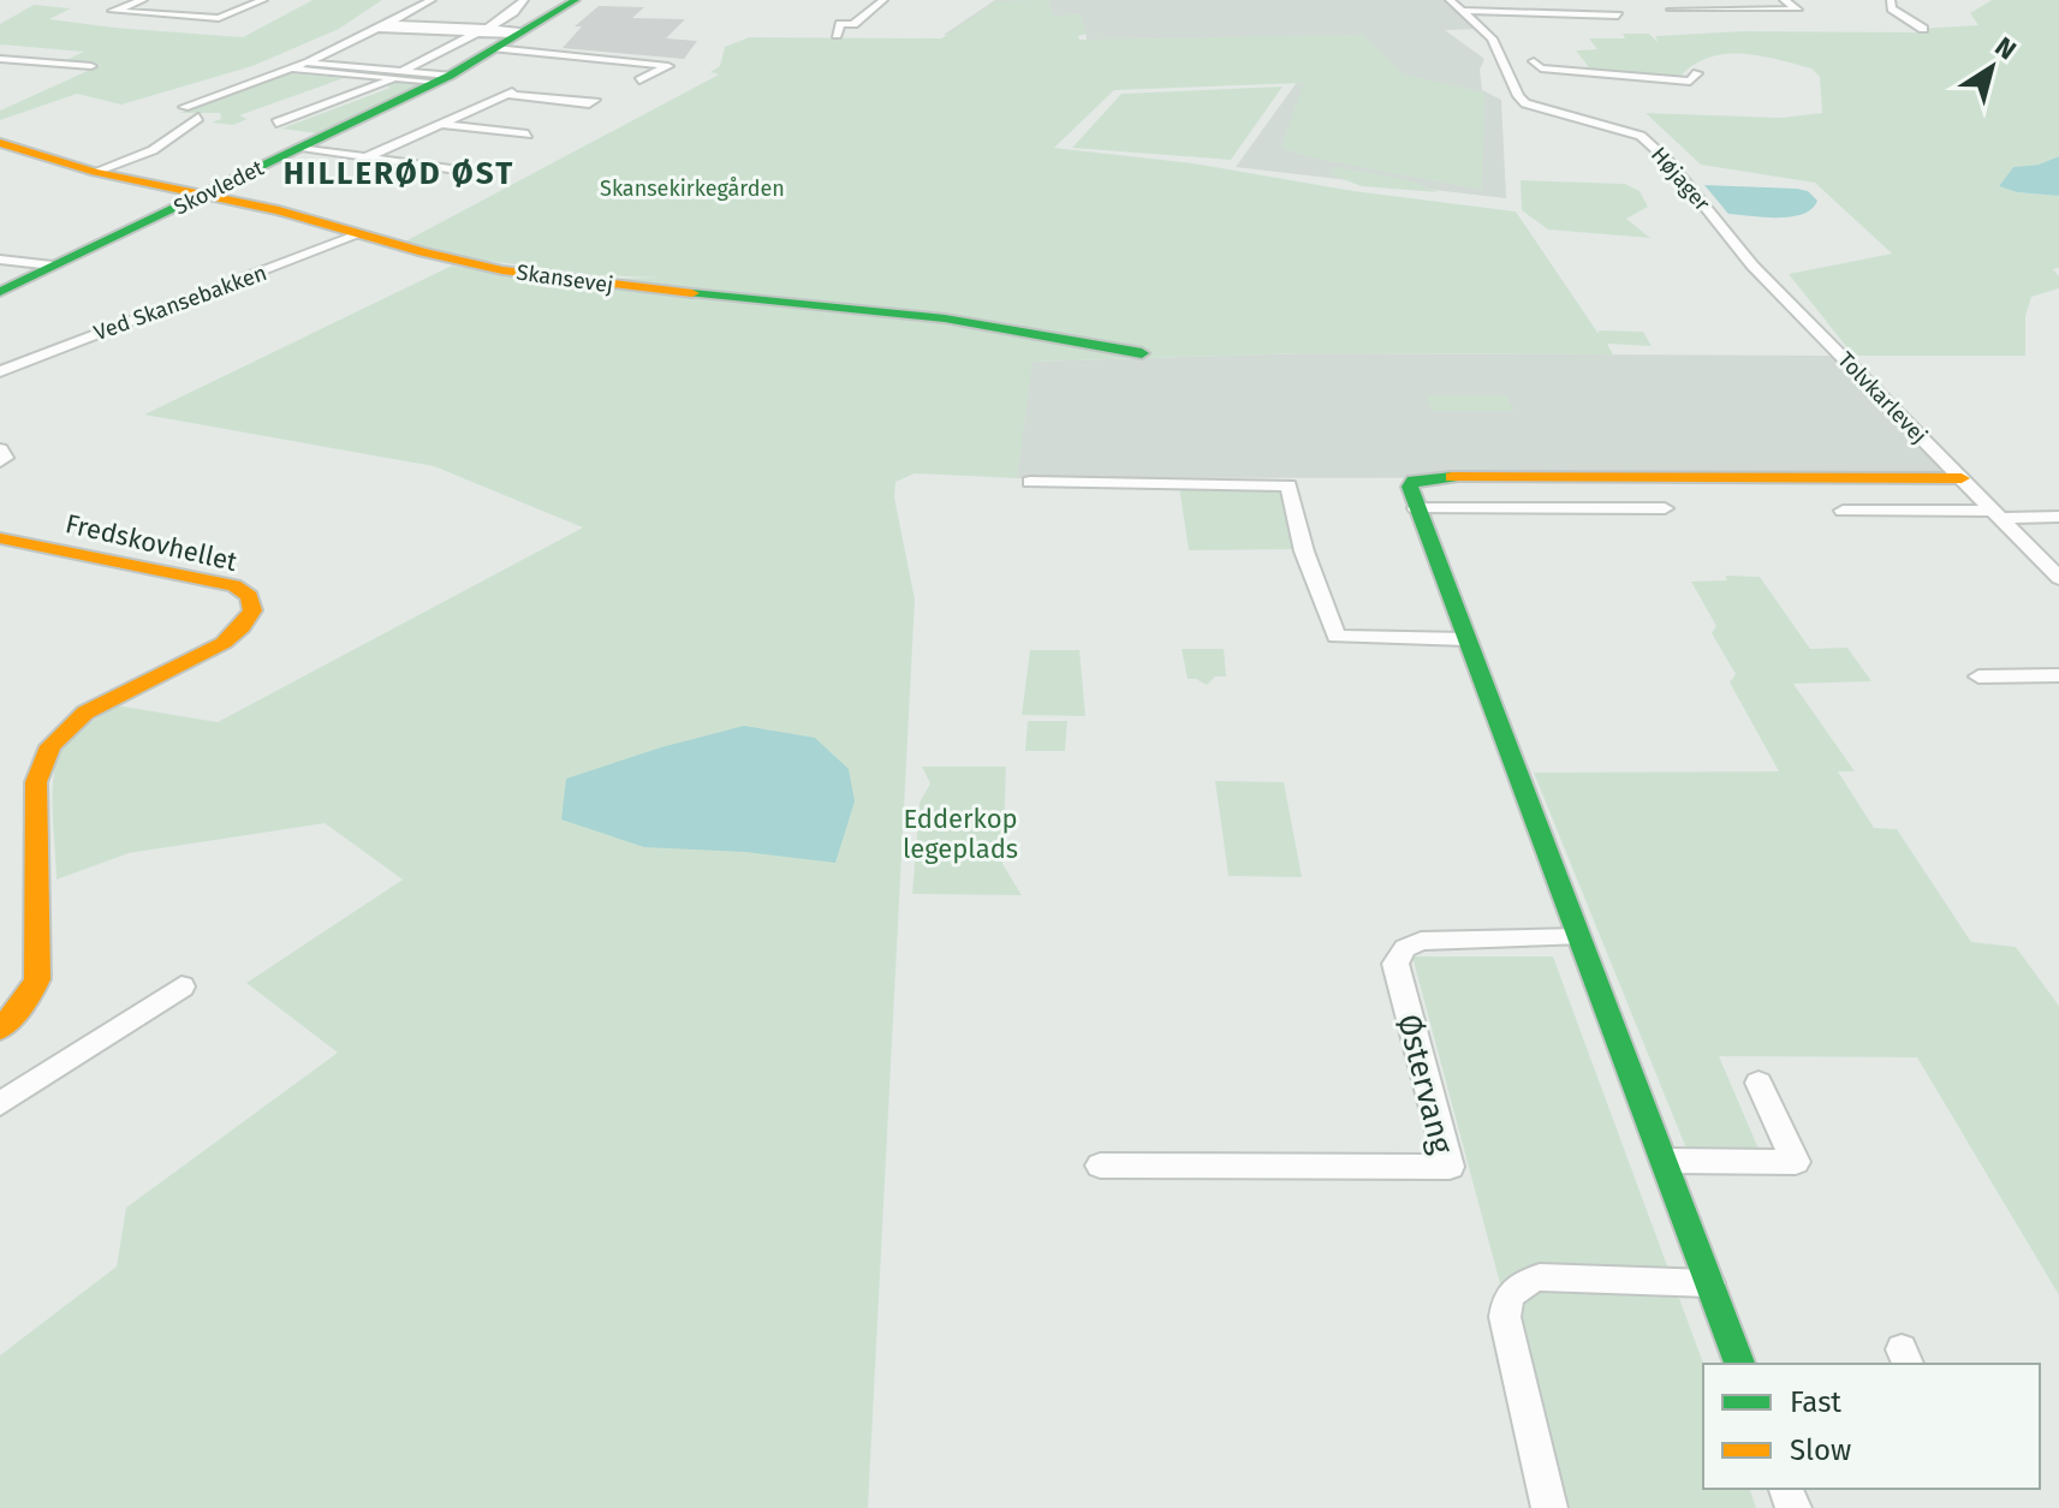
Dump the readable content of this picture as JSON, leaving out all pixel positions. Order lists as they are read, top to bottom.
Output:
{
  "streets": {
    "street": [
      "Højager",
      "Skovledet",
      "Skansevej",
      "Ved Skansebakken",
      "Tolvkarlevej",
      "Fredskovhellet",
      "Østervang"
    ]
  },
  "crossings": [
    ["Højager", "Tolvkarlevej"],
    ["Skovledet", "Skansevej"],
    ["Skansevej", "Ved Skansebakken"]
  ],
  "districts": ["HILLERØD ØST"],
  "parks": ["Skansekirkegården", "Edderkop legeplads"],
  "legend": ["Fast", "Slow"],
  "north": "top right"
}
